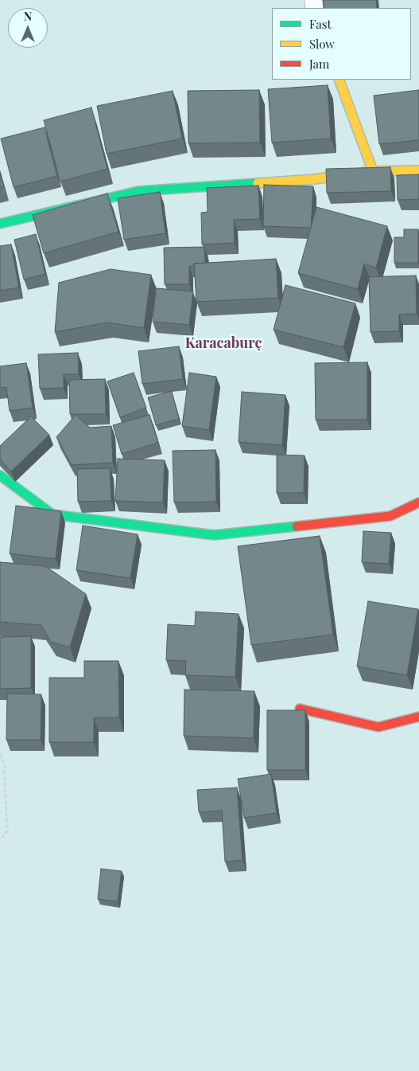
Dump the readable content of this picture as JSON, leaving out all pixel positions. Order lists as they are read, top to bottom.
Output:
{
  "districts": ["Karacaburç"],
  "legend": ["Fast", "Slow", "Jam"],
  "north": "top"
}
